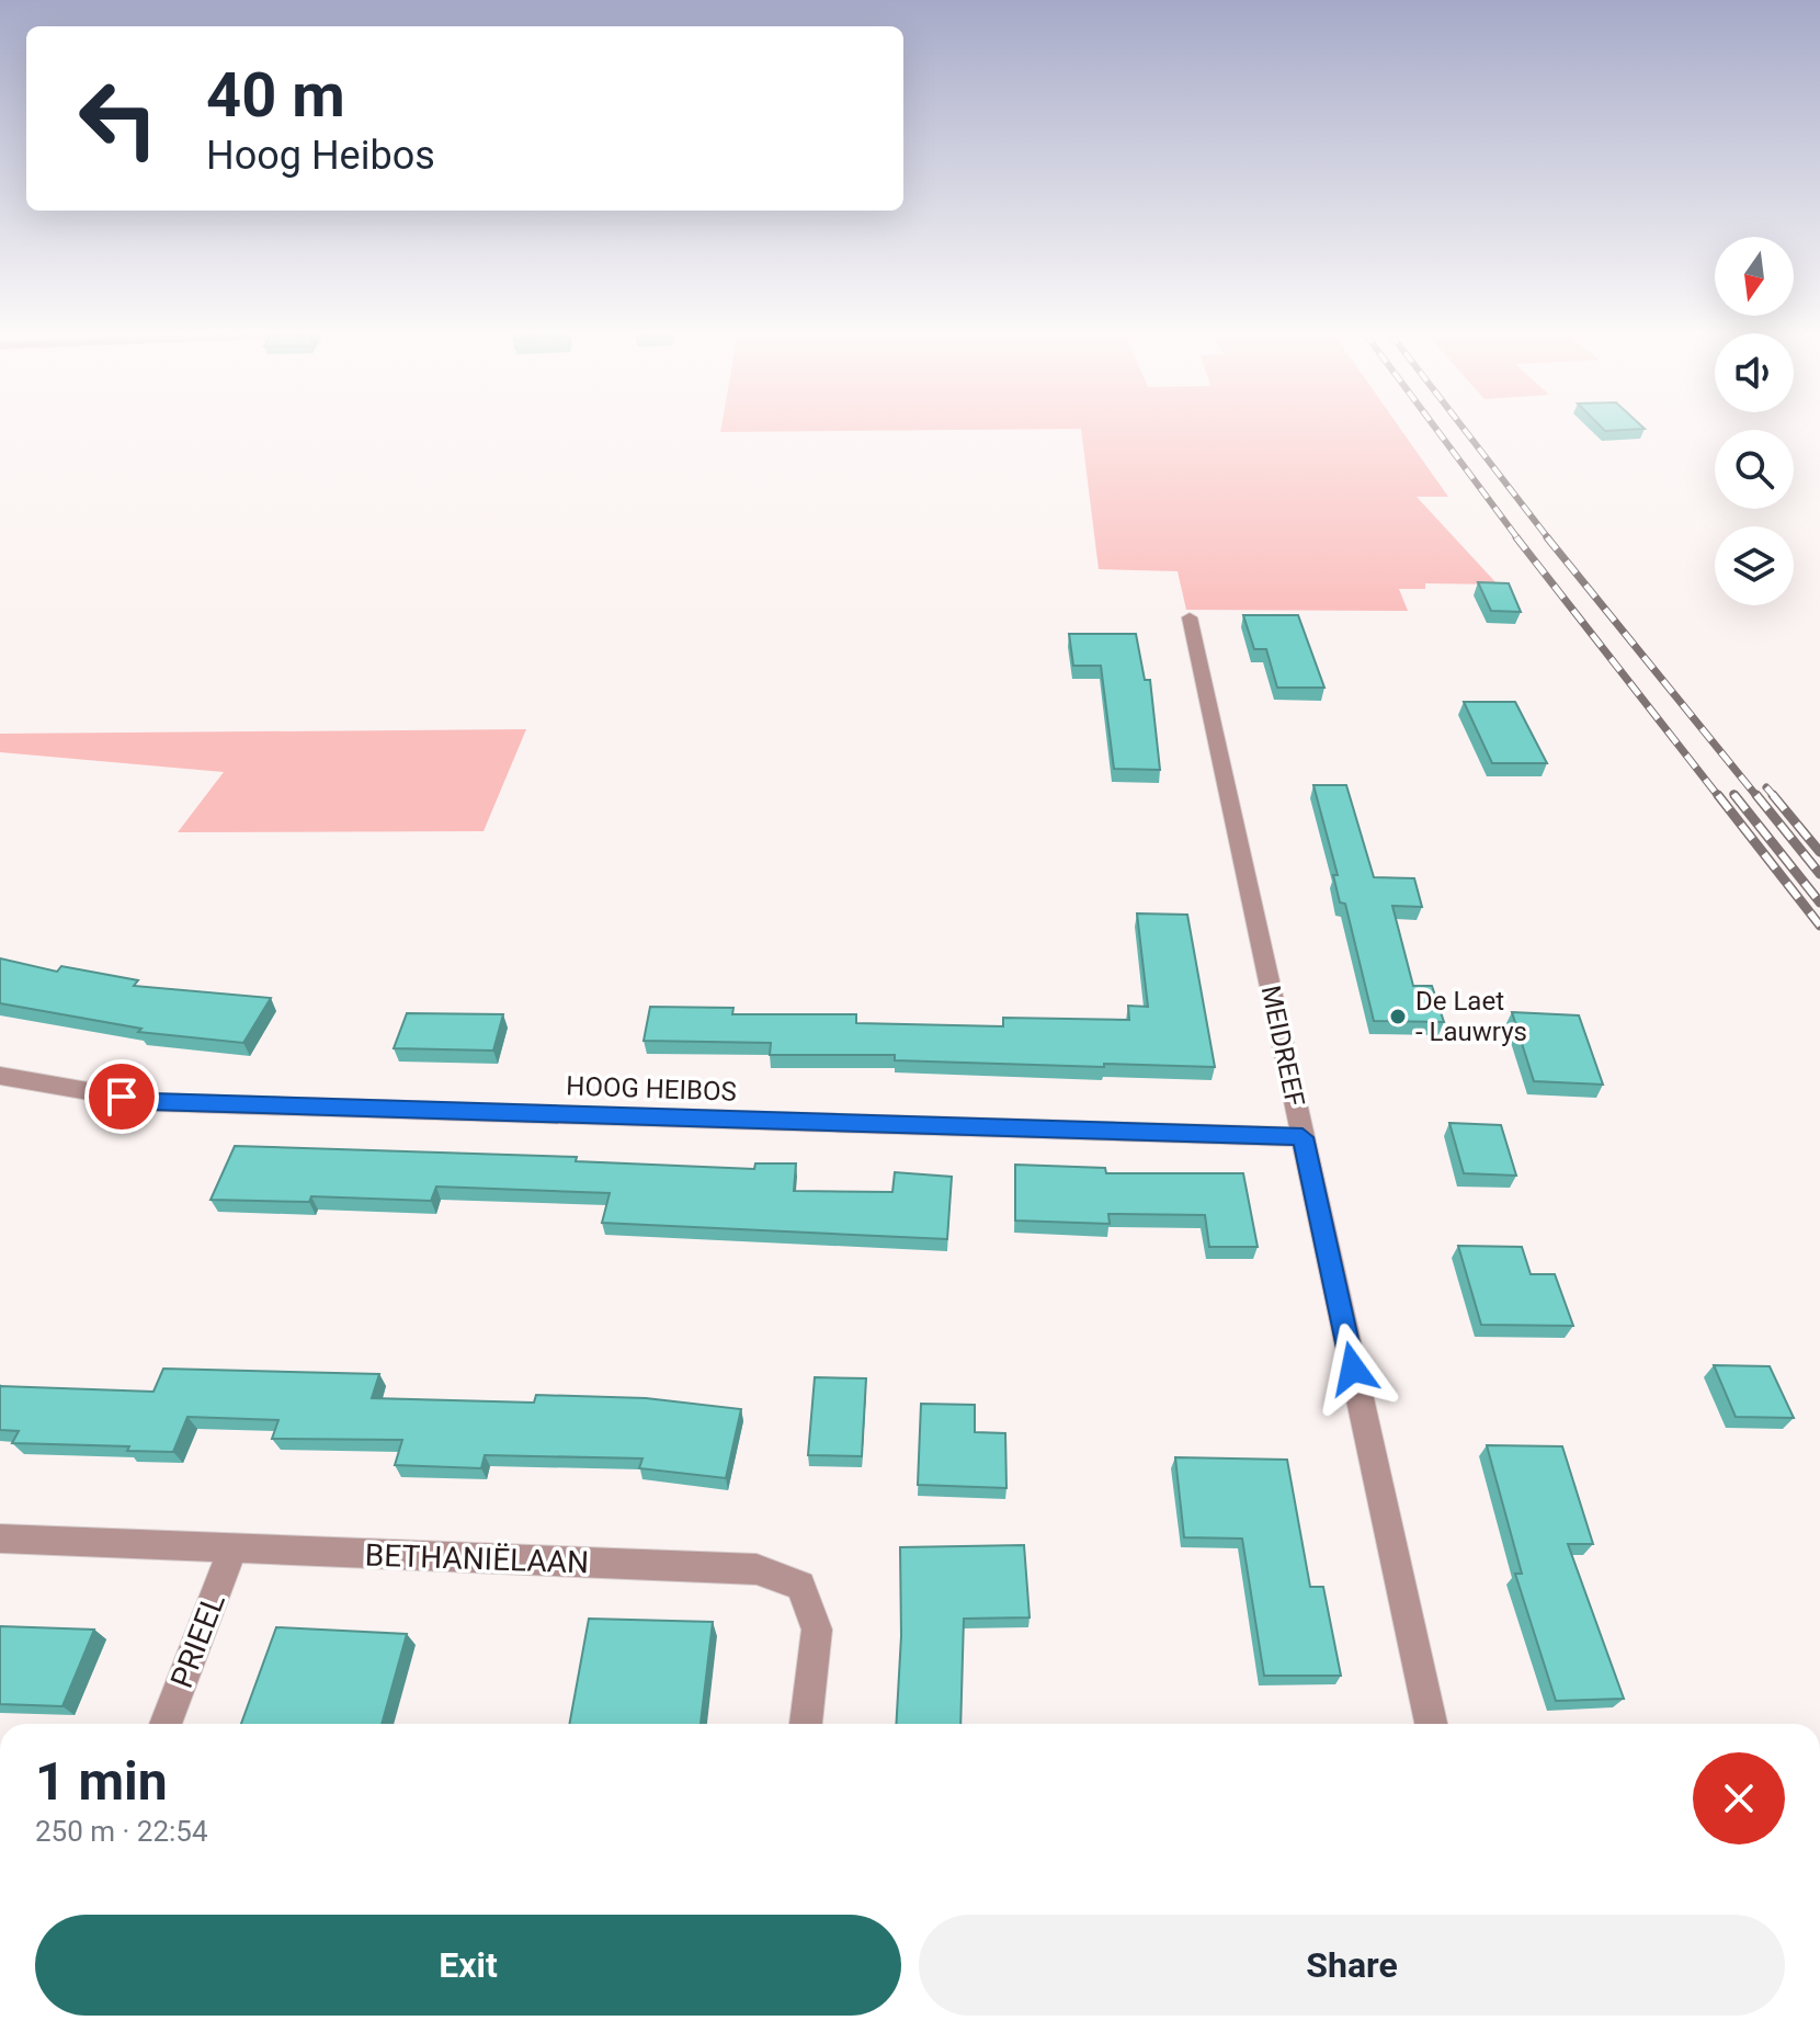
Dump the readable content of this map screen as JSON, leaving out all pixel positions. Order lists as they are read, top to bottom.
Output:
{
  "streets": {
    "street": [
      "MEIDREEF",
      "HOOG HEIBOS",
      "BETHANIËLAAN",
      "PRIEEL"
    ]
  },
  "crossings": [
    ["MEIDREEF", "HOOG HEIBOS"],
    ["BETHANIËLAAN", "PRIEEL"]
  ],
  "places": ["De Laet - Lauwrys"],
  "north": "bottom",
  "page": {
    "turn": ["40 m", "Hoog Heibos"],
    "heading": ["1 min", "250 m · 22:54"],
    "buttons": ["Exit", "Share"]
  }
}
